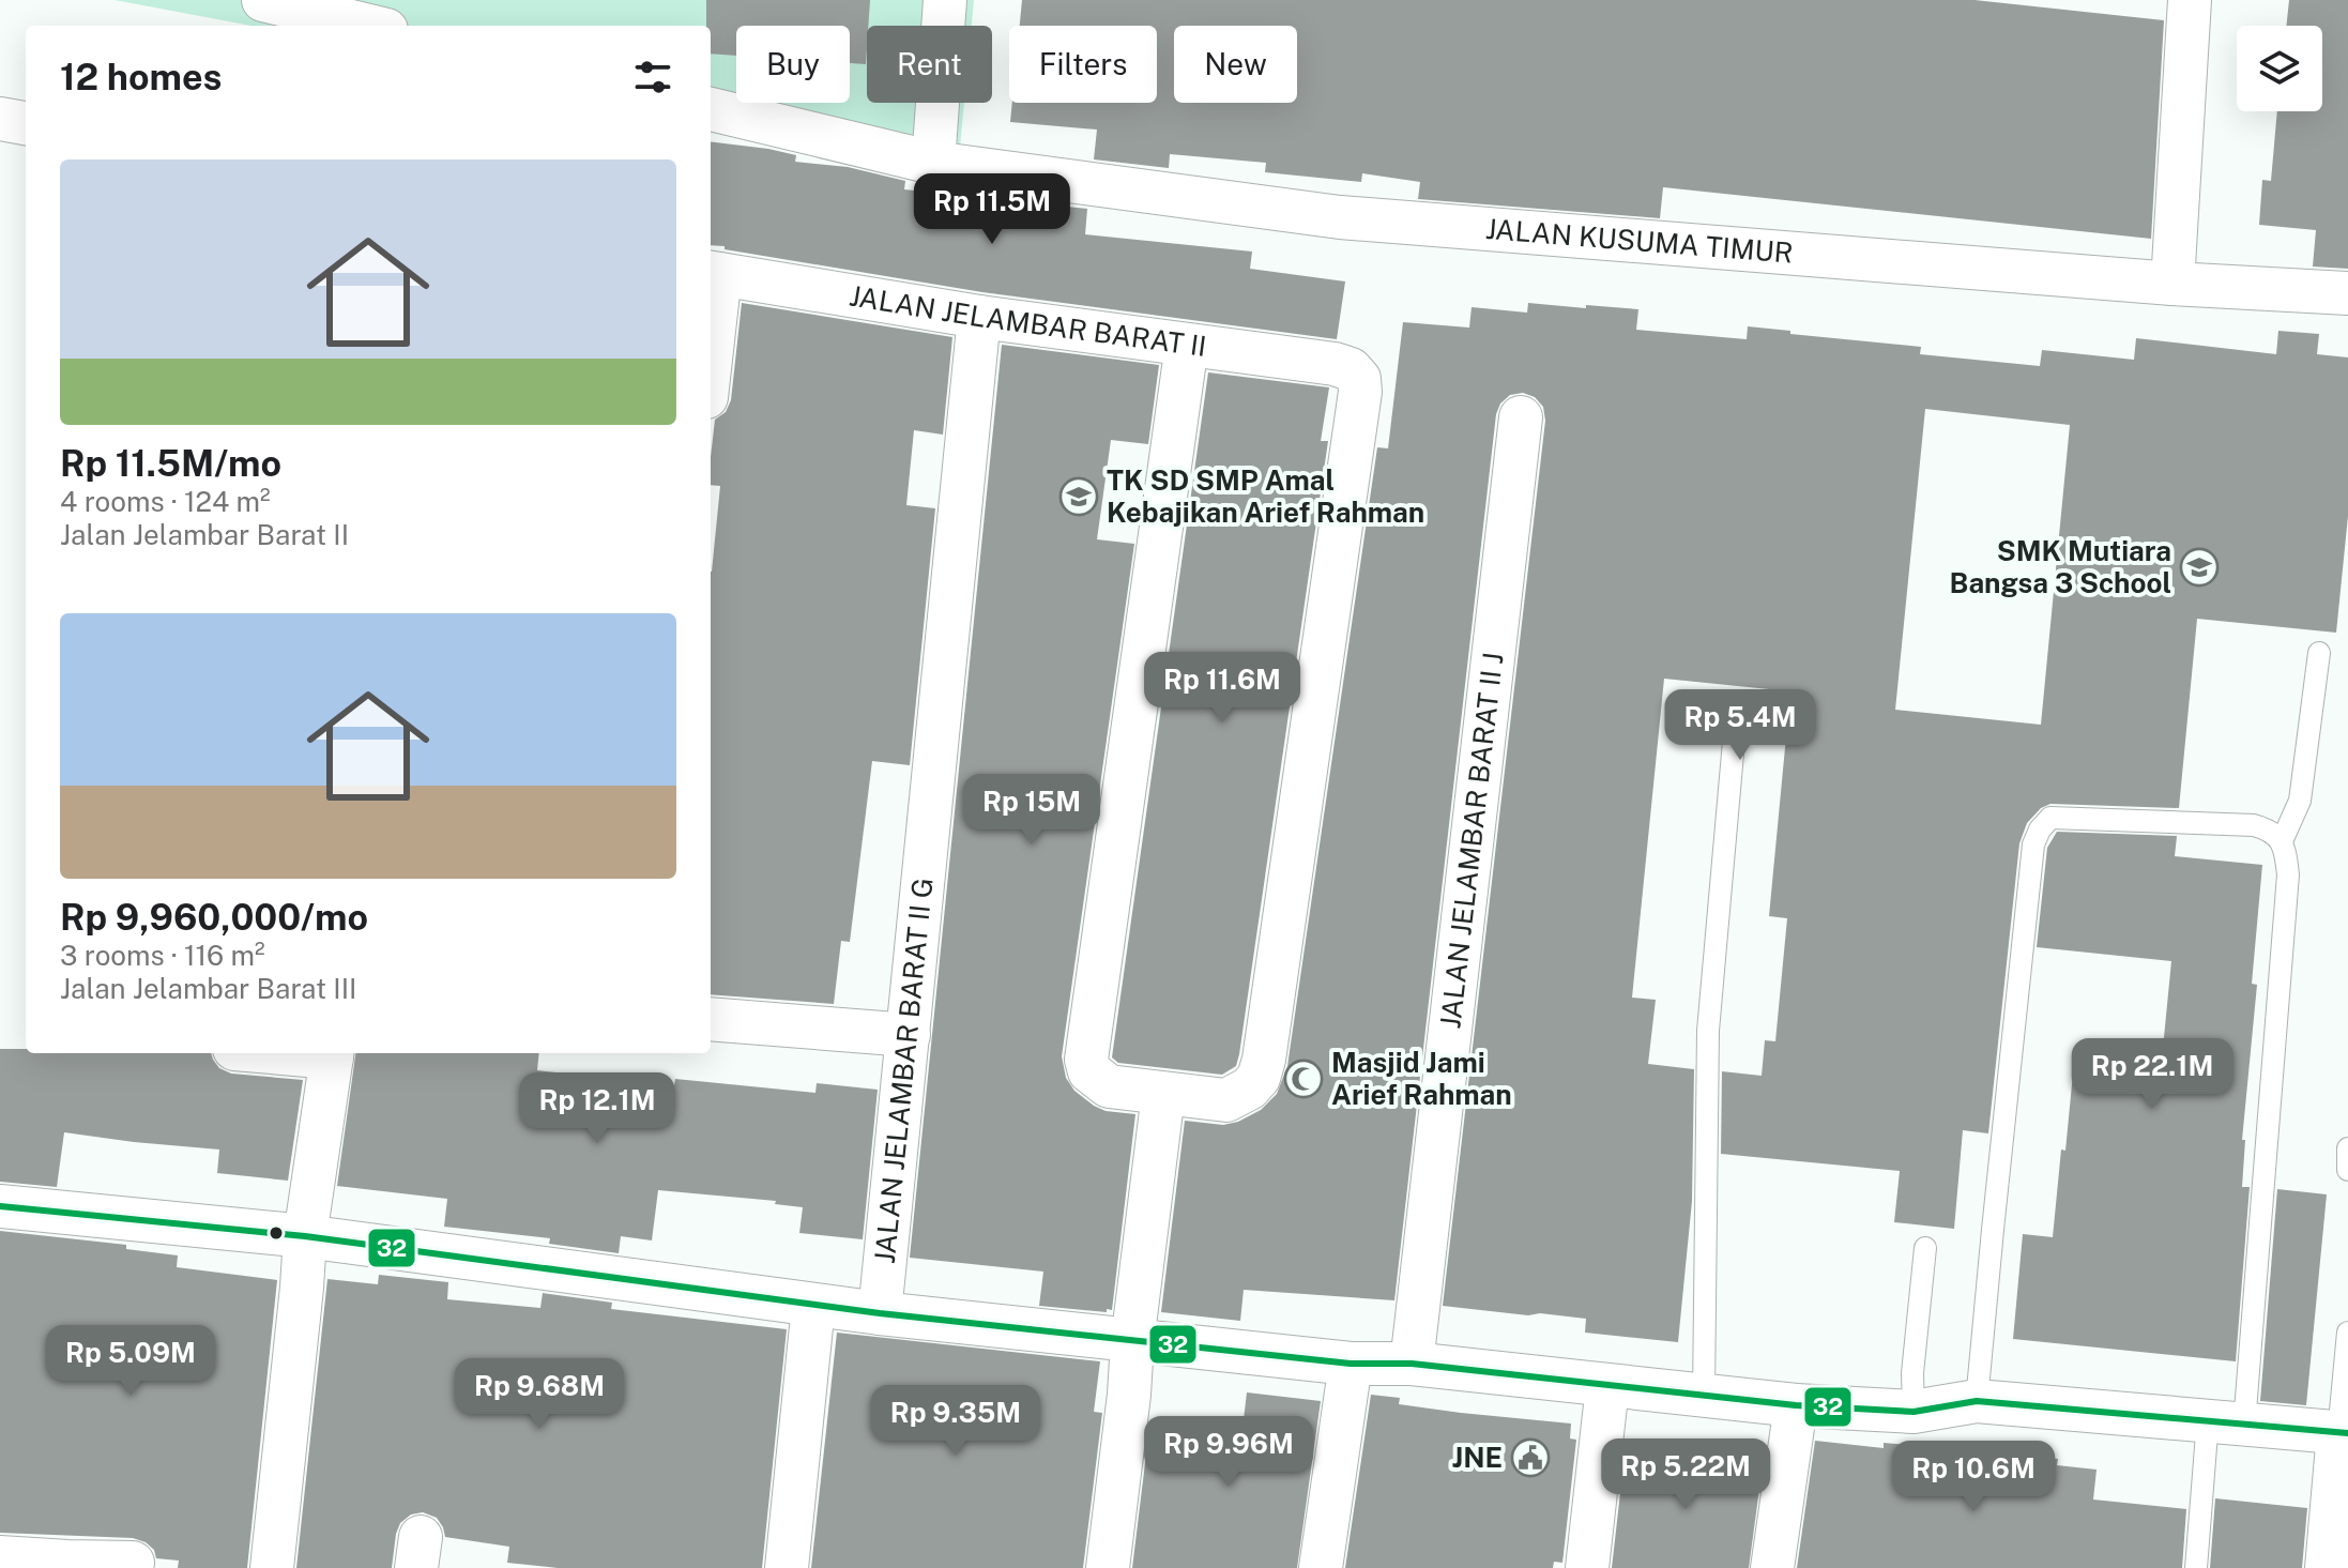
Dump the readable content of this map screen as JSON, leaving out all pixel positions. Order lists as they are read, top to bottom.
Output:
{
  "streets": {
    "street": [
      "JALAN KUSUMA TIMUR",
      "JALAN JELAMBAR BARAT II",
      "JALAN JELAMBAR BARAT II J",
      "JALAN JELAMBAR BARAT II G"
    ]
  },
  "crossings": [
    ["JALAN JELAMBAR BARAT II", "JALAN JELAMBAR BARAT II G"]
  ],
  "places": {
    "school or university": ["TK SD SMP Amal Kebajikan Arief Rahman", "SMK Mutiara Bangsa 3 School"],
    "mosque": ["Masjid Jami Arief Rahman"],
    "public building": ["JNE"]
  },
  "lines": ["transit line 32"],
  "page": {
    "chip": [
      "Buy",
      "Rent",
      "Filters",
      "New"
    ],
    "heading": "12 homes",
    "list": [
      {
        "name": "Rp 11.5M/mo",
        "note": "4 rooms · 124 m² · Jalan Jelambar Barat II"
      },
      {
        "name": "Rp 9,960,000/mo",
        "note": "3 rooms · 116 m² · Jalan Jelambar Barat III"
      }
    ],
    "price": [
      "Rp 11.5M",
      "Rp 11.6M",
      "Rp 5.4M",
      "Rp 15M",
      "Rp 22.1M",
      "Rp 12.1M",
      "Rp 5.09M",
      "Rp 9.68M",
      "Rp 9.35M",
      "Rp 9.96M",
      "Rp 5.22M",
      "Rp 10.6M"
    ]
  }
}
